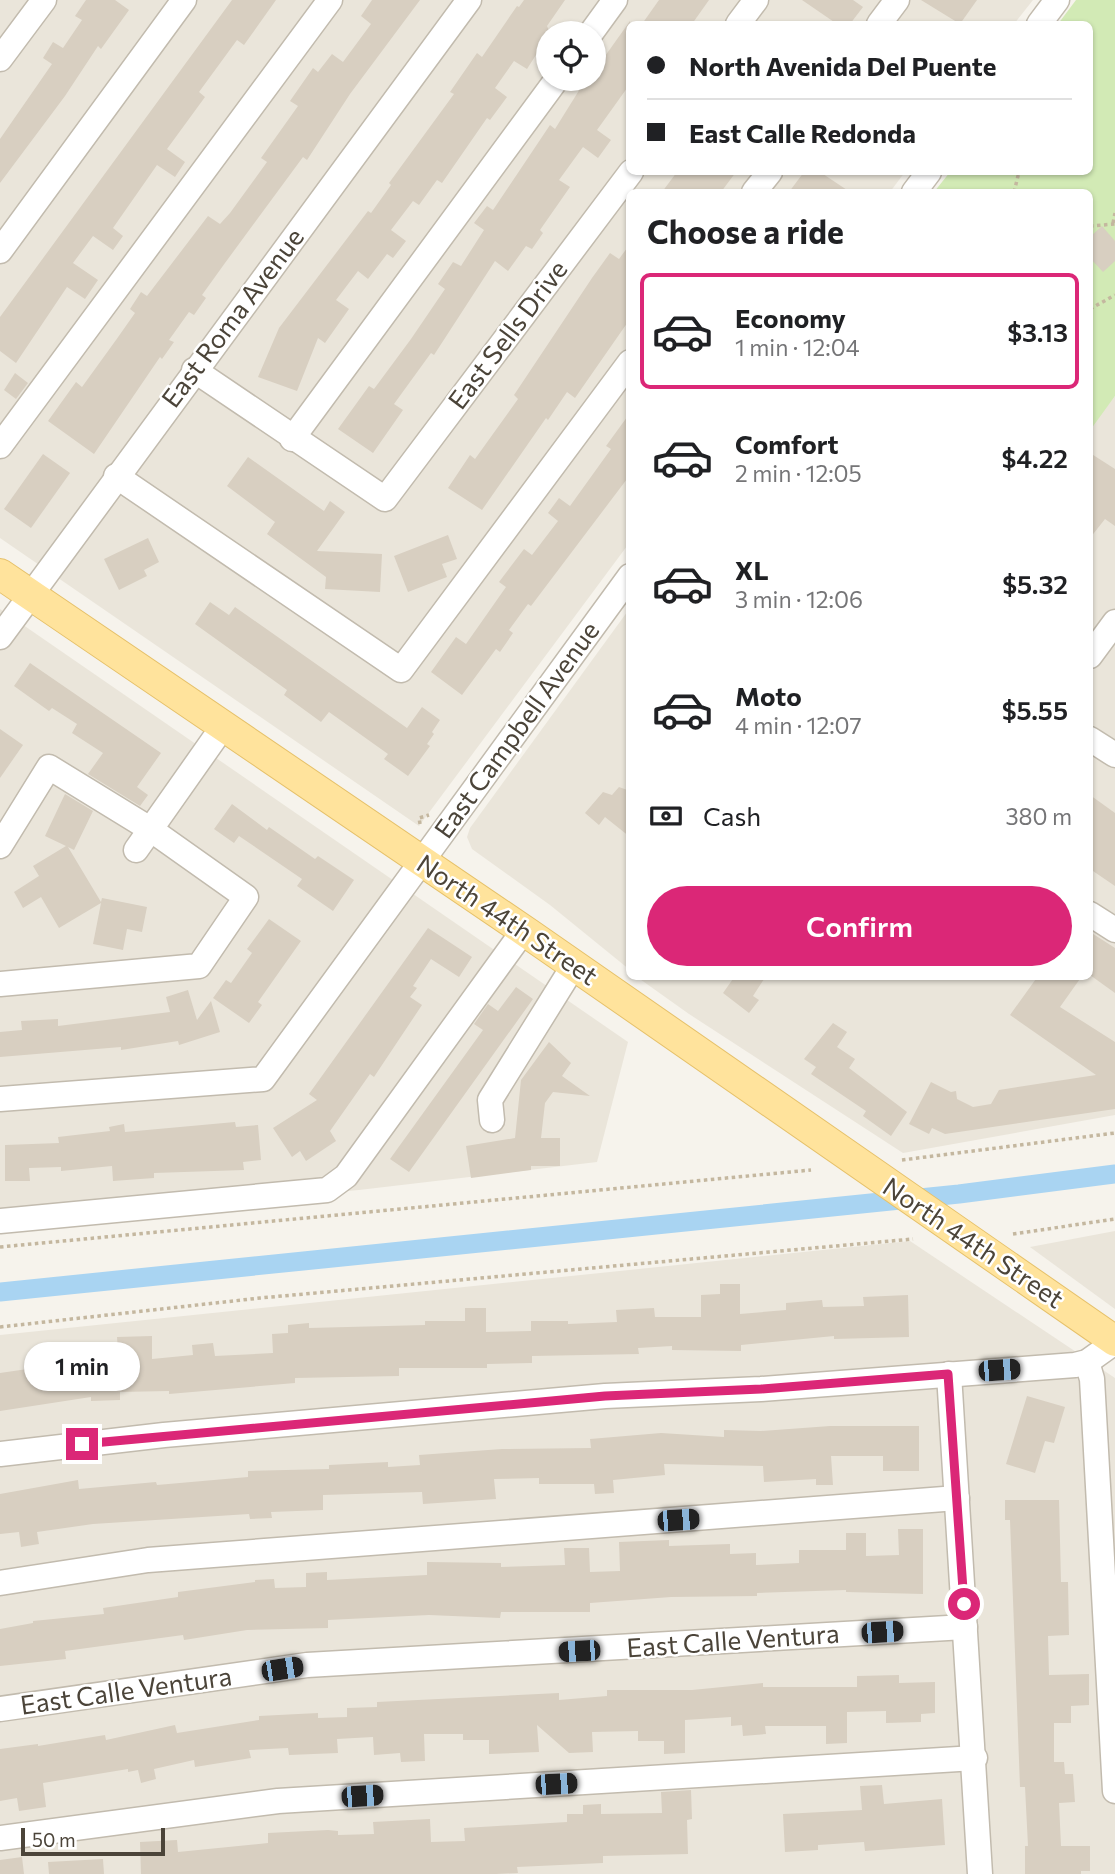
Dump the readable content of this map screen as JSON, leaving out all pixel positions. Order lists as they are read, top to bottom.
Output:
{
  "streets": {
    "main road": ["North 44th Street"],
    "street": [
      "East Roma Avenue",
      "East Sells Drive",
      "East Campbell Avenue",
      "East Calle Ventura"
    ]
  },
  "crossings": [
    ["East Roma Avenue", "North 44th Street"],
    ["East Campbell Avenue", "North 44th Street"]
  ],
  "scale_bar": "50 m",
  "page": {
    "banner": ["North Avenida Del Puente", "East Calle Redonda"],
    "heading": "Choose a ride",
    "list": [
      {
        "name": "Economy",
        "note": "1 min · 12:04",
        "value": "$3.13"
      },
      {
        "name": "Comfort",
        "note": "2 min · 12:05",
        "value": "$4.22"
      },
      {
        "name": "XL",
        "note": "3 min · 12:06",
        "value": "$5.32"
      },
      {
        "name": "Moto",
        "note": "4 min · 12:07",
        "value": "$5.55"
      }
    ],
    "pay": ["Cash", "380 m"],
    "buttons": "Confirm",
    "bubble": "1 min",
    "scale": "50 m"
  }
}
